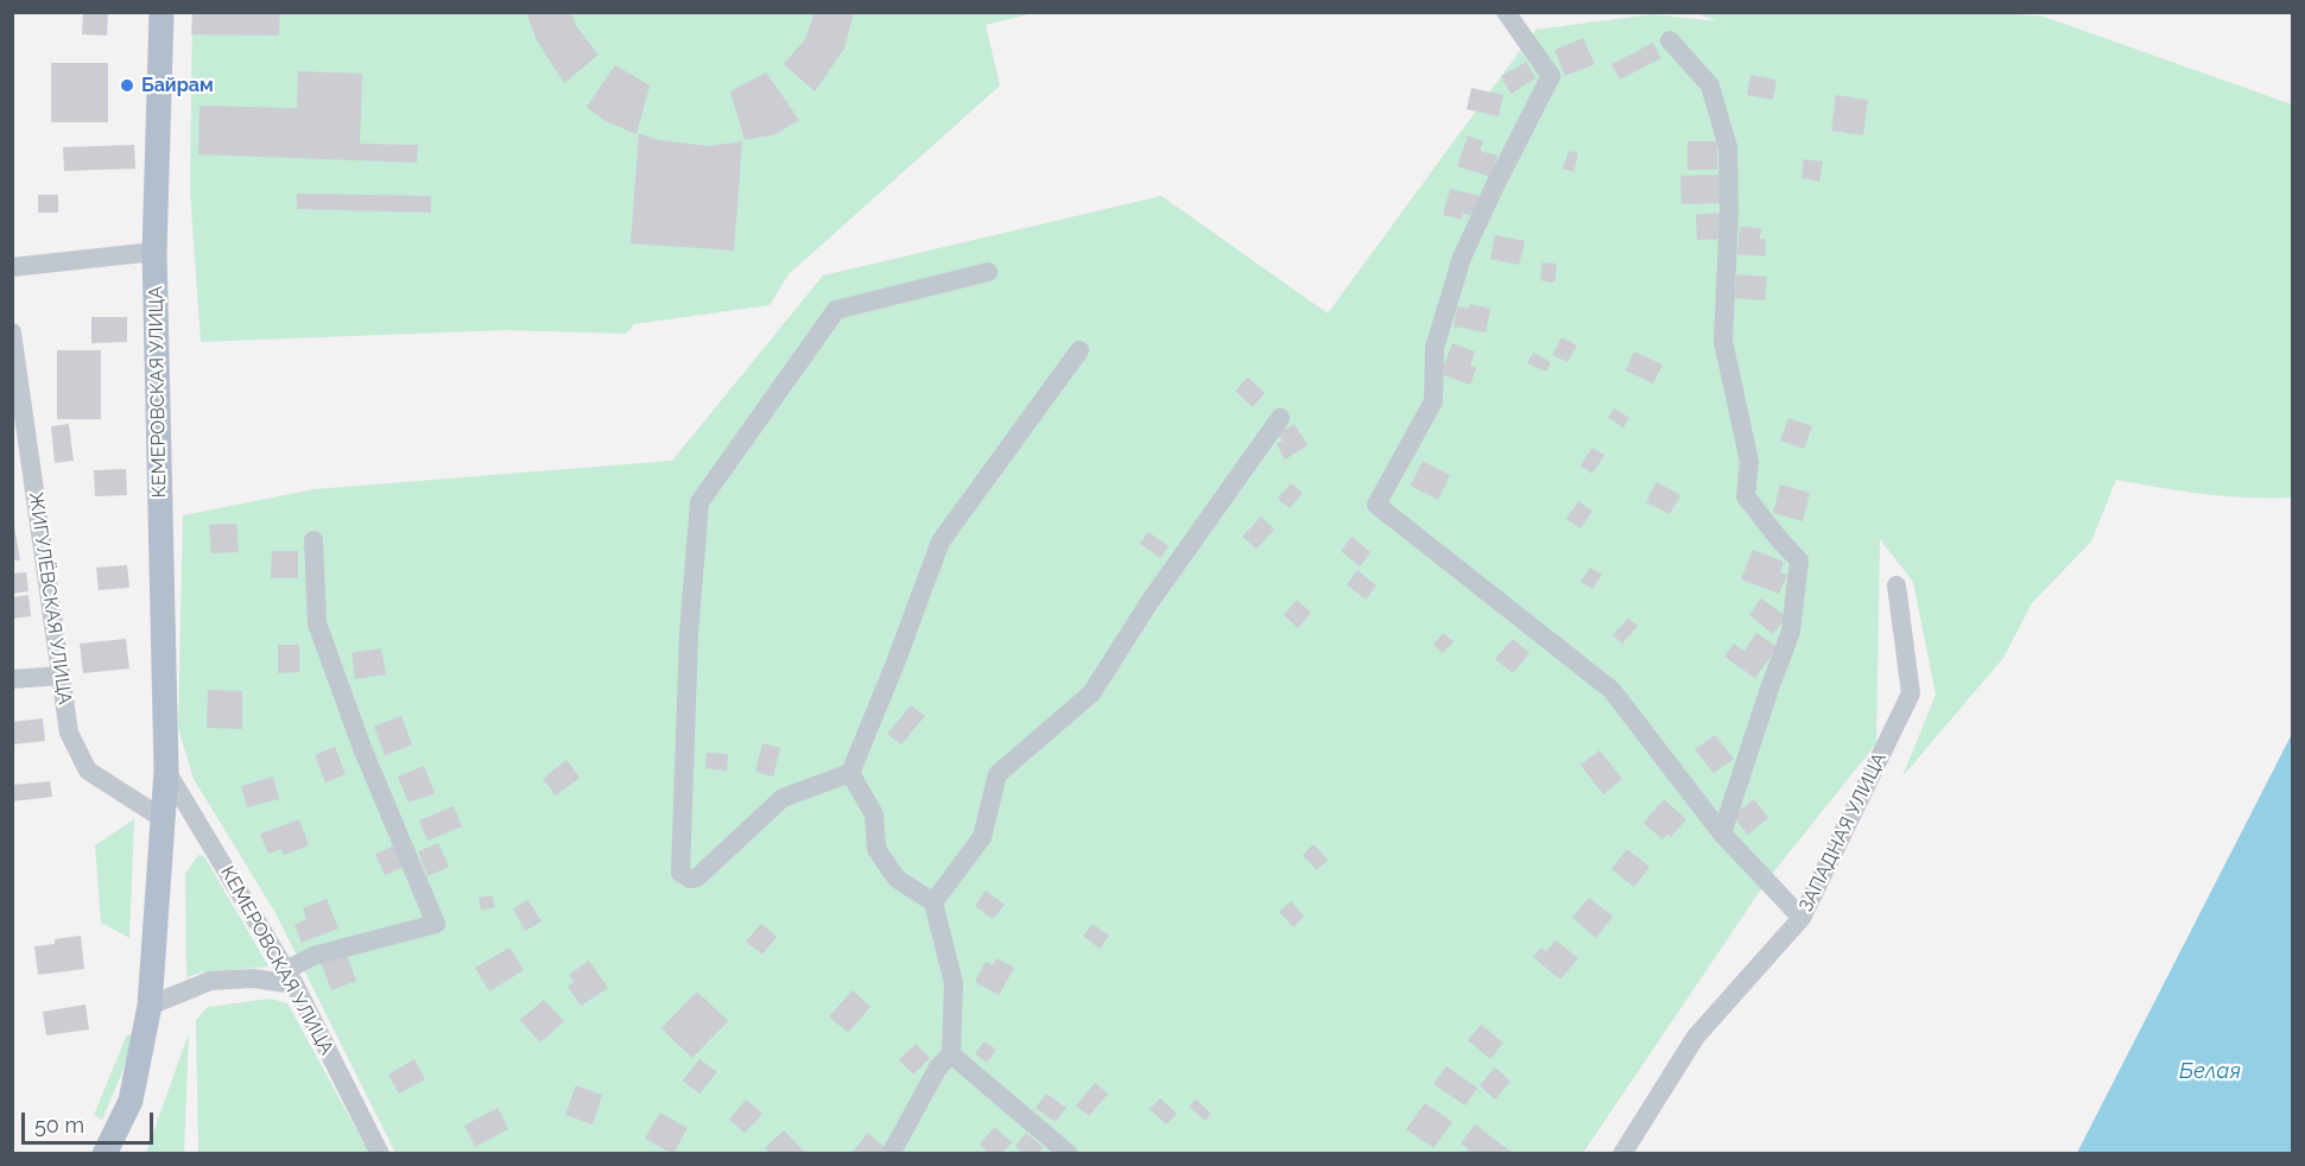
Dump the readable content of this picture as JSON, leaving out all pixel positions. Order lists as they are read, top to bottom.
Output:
{
  "streets": {
    "main road": ["КЕМЕРОВСКАЯ УЛИЦА"],
    "street": ["ЖИГУЛЁВСКАЯ УЛИЦА", "ЗАПАДНАЯ УЛИЦА"]
  },
  "crossings": [
    ["КЕМЕРОВСКАЯ УЛИЦА", "ЖИГУЛЁВСКАЯ УЛИЦА"]
  ],
  "water": ["Белая"],
  "places": ["Байрам"],
  "scale_bar": "50 m"
}
